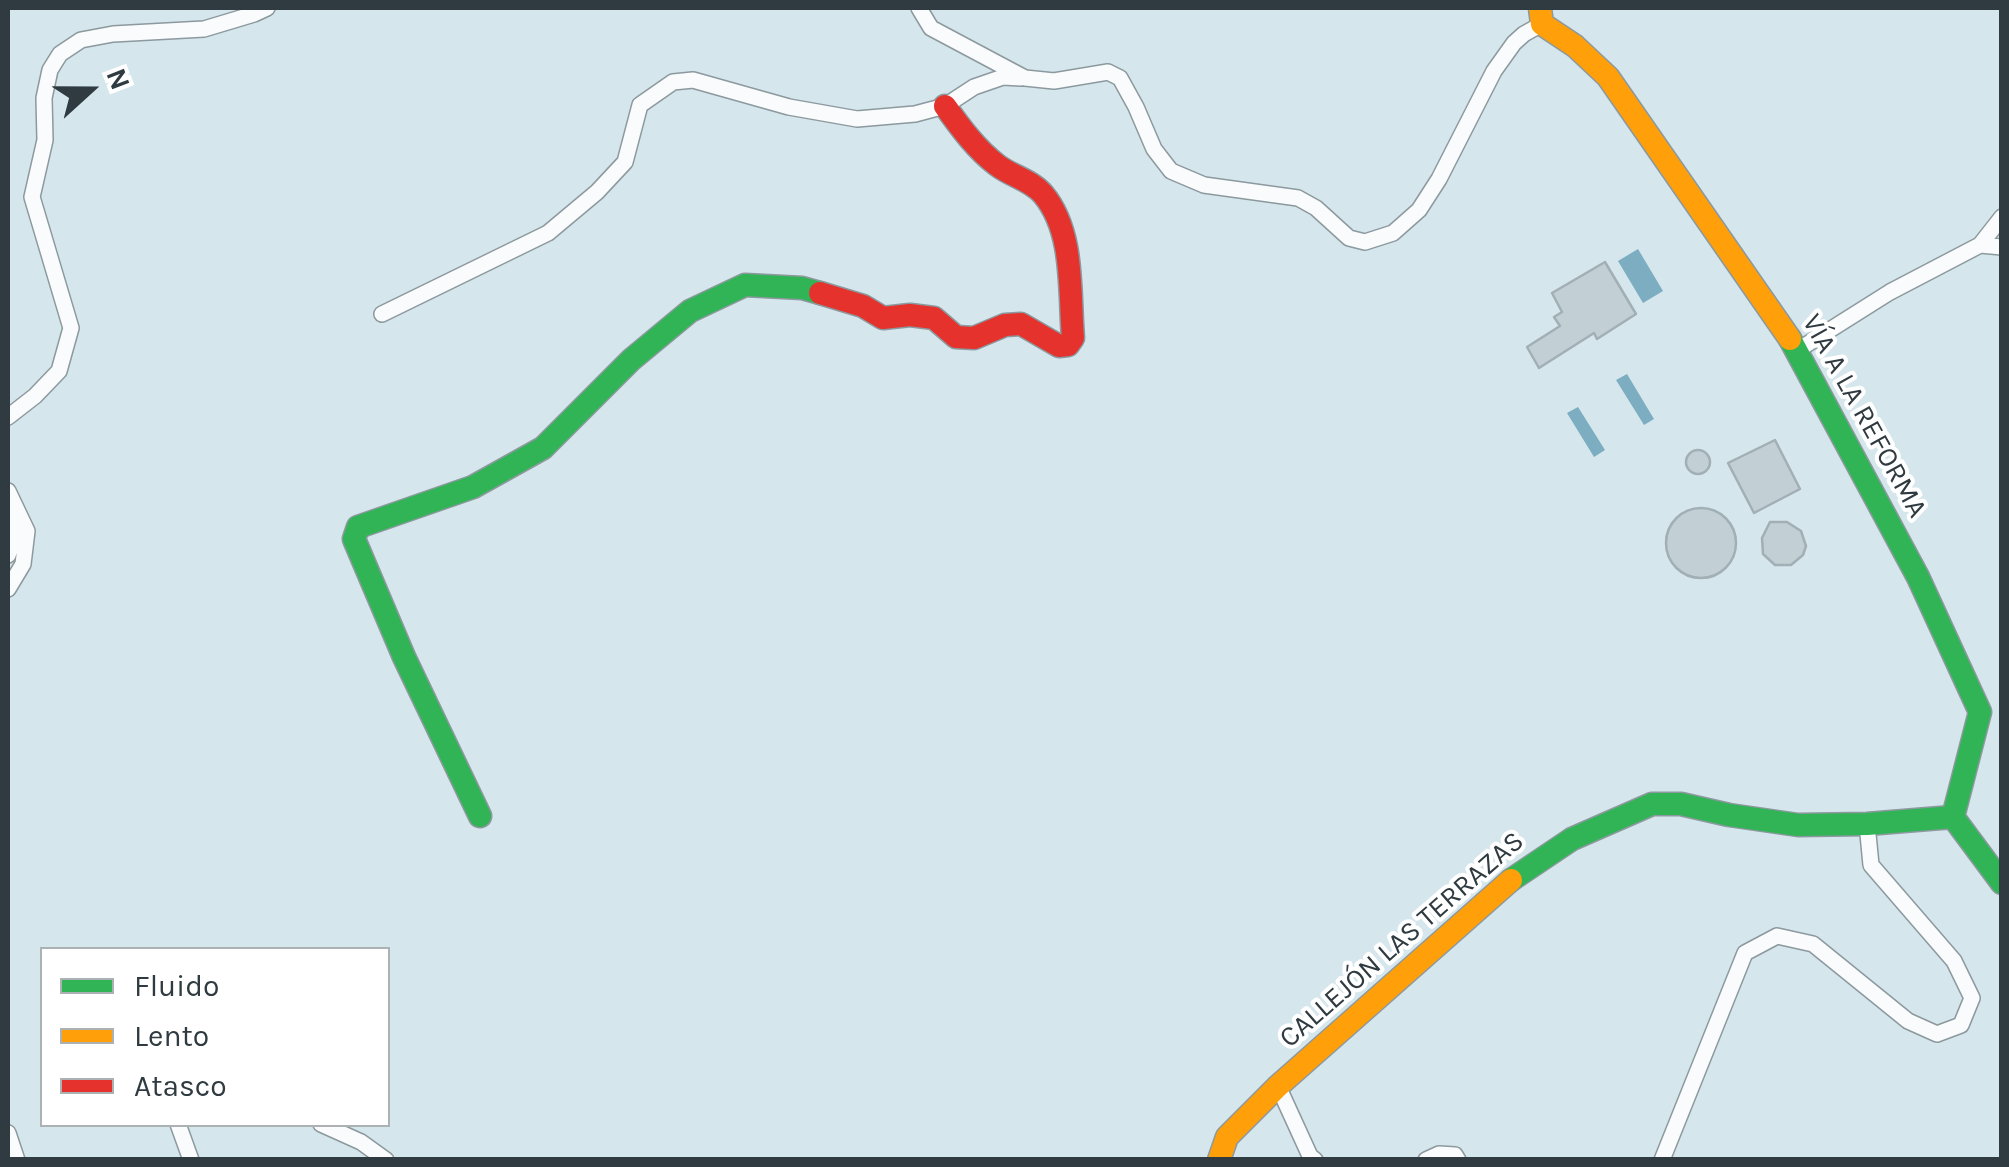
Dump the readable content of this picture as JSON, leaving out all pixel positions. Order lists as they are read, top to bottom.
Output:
{
  "streets": {
    "street": ["VÍA A LA REFORMA", "CALLEJÓN LAS TERRAZAS"]
  },
  "crossings": [
    ["VÍA A LA REFORMA", "CALLEJÓN LAS TERRAZAS"]
  ],
  "legend": ["Fluido", "Lento", "Atasco"],
  "north": "right"
}
